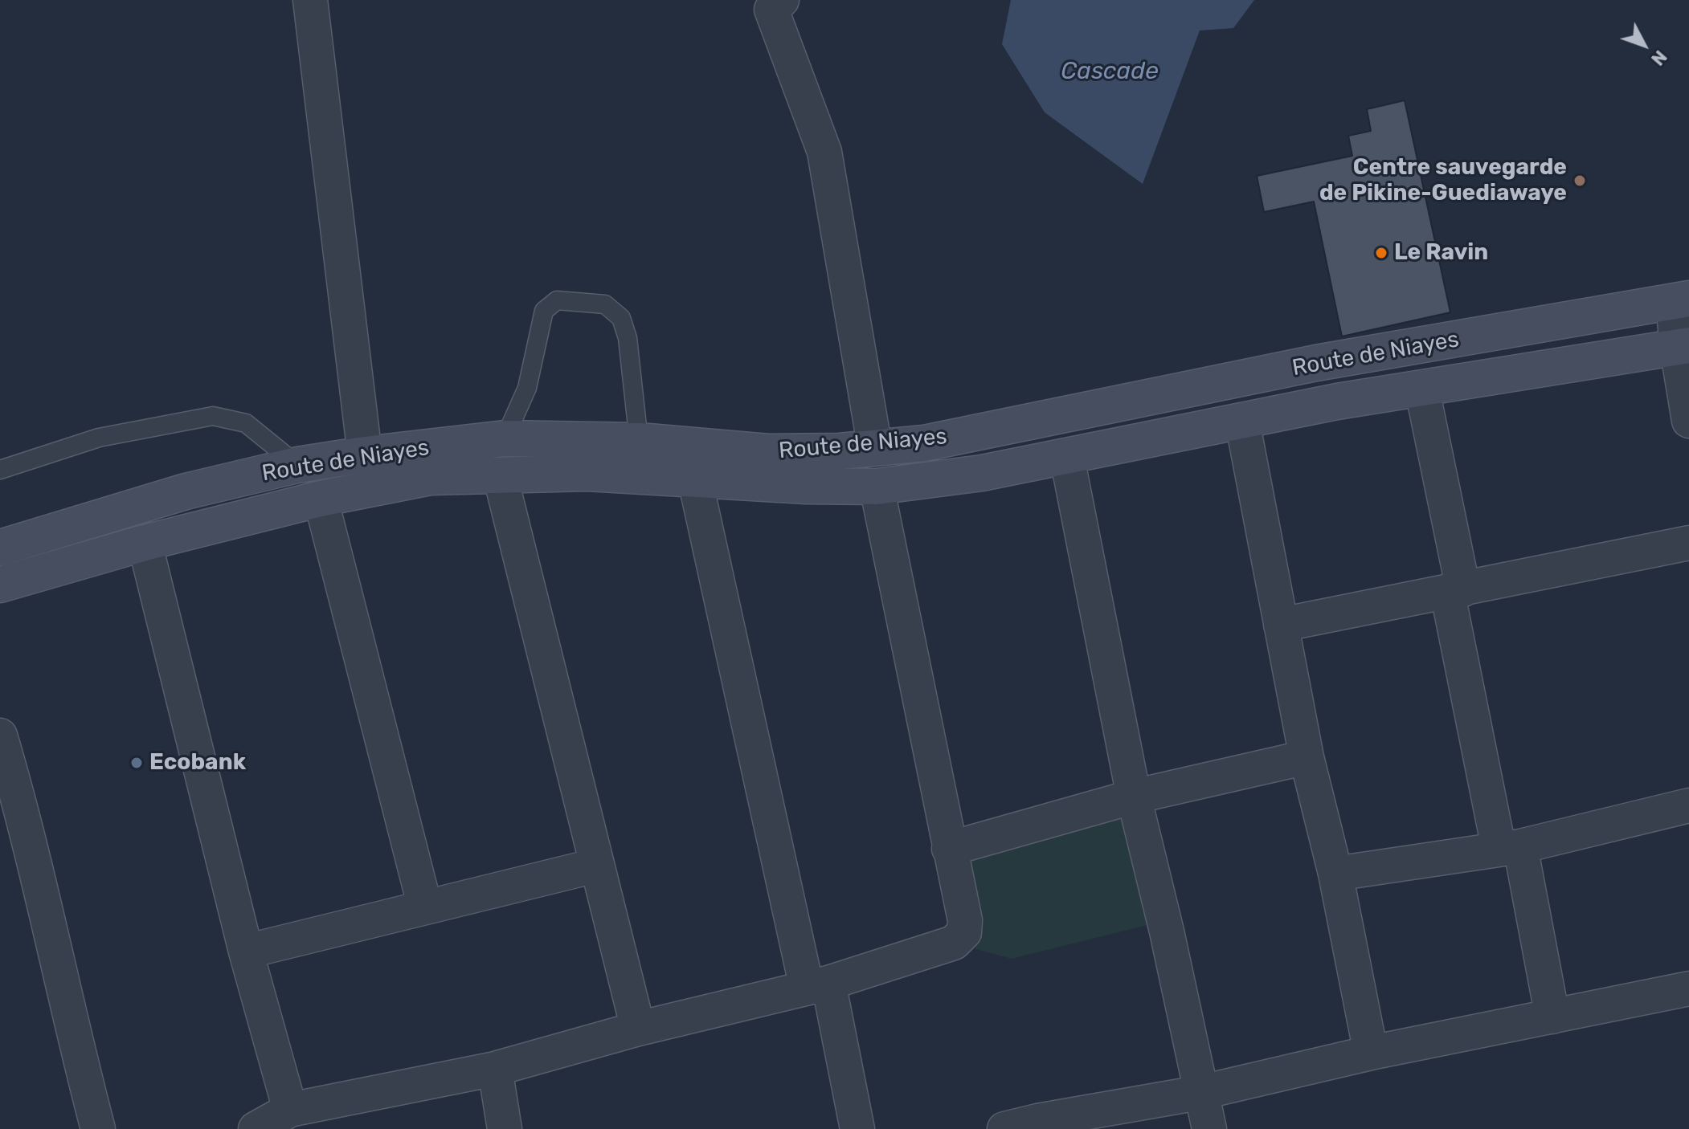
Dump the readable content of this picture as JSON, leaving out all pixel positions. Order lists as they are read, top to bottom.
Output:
{
  "streets": {
    "main road": ["Route de Niayes"]
  },
  "water": ["Cascade"],
  "places": ["Centre sauvegarde de Pikine-Guediawaye", "Le Ravin", "Ecobank"],
  "north": "bottom right"
}
